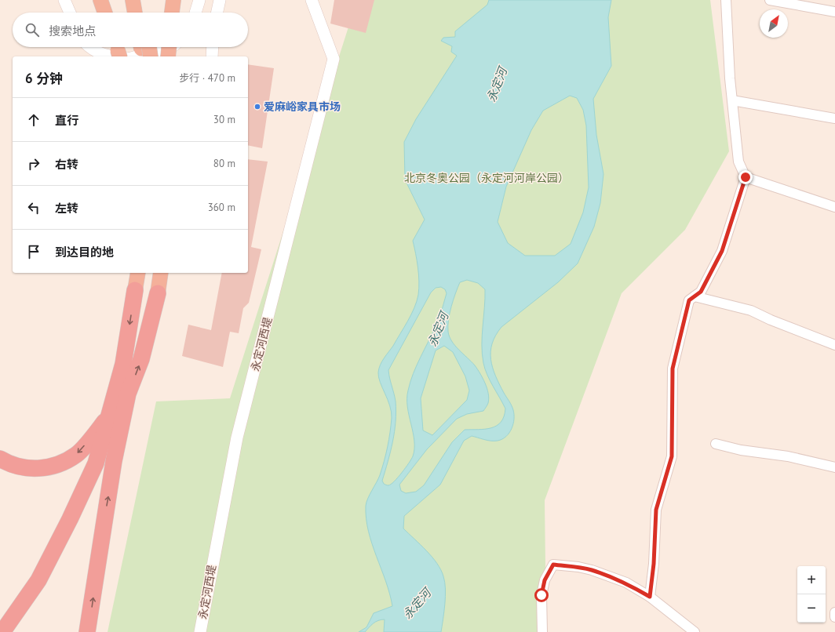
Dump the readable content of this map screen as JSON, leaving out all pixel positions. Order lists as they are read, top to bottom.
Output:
{
  "streets": {
    "street": ["永定河西堤"]
  },
  "water": ["永定河"],
  "parks": ["北京冬奥公园（永定河河岸公园）"],
  "places": ["爱麻峪家具市场"],
  "north": "top right",
  "page": {
    "search": "搜索地点",
    "heading": ["6 分钟", "步行 · 470 m"],
    "list": [
      ["直行", "30 m"],
      ["右转", "80 m"],
      ["左转", "360 m"],
      "到达目的地"
    ],
    "map_buttons": ["+", "−"]
  }
}
